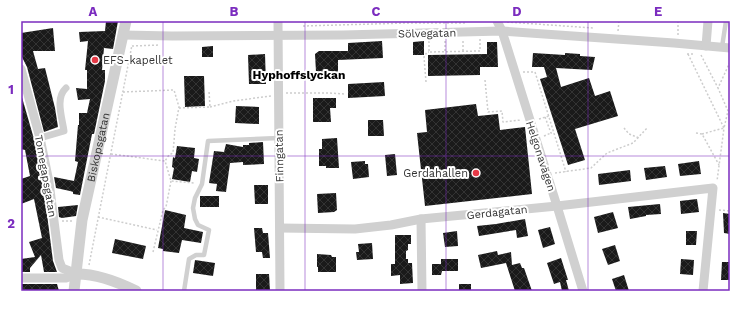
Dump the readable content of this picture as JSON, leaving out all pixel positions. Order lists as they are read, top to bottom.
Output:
{
  "streets": {
    "street": [
      "Sölvegatan",
      "Biskopsgatan",
      "Finngatan",
      "Helgonavägen",
      "Tomegapsgatan",
      "Gerdagatan"
    ]
  },
  "crossings": [
    ["Sölvegatan", "Biskopsgatan"],
    ["Sölvegatan", "Finngatan"],
    ["Sölvegatan", "Helgonavägen"],
    ["Biskopsgatan", "Tomegapsgatan"],
    ["Finngatan", "Gerdagatan"],
    ["Helgonavägen", "Gerdagatan"]
  ],
  "districts": ["Hyphoffslyckan"],
  "places": ["EFS-kapellet", "Gerdahallen"],
  "grid": {
    "columns": [
      "A",
      "B",
      "C",
      "D",
      "E"
    ],
    "rows": ["1", "2"]
  }
}
